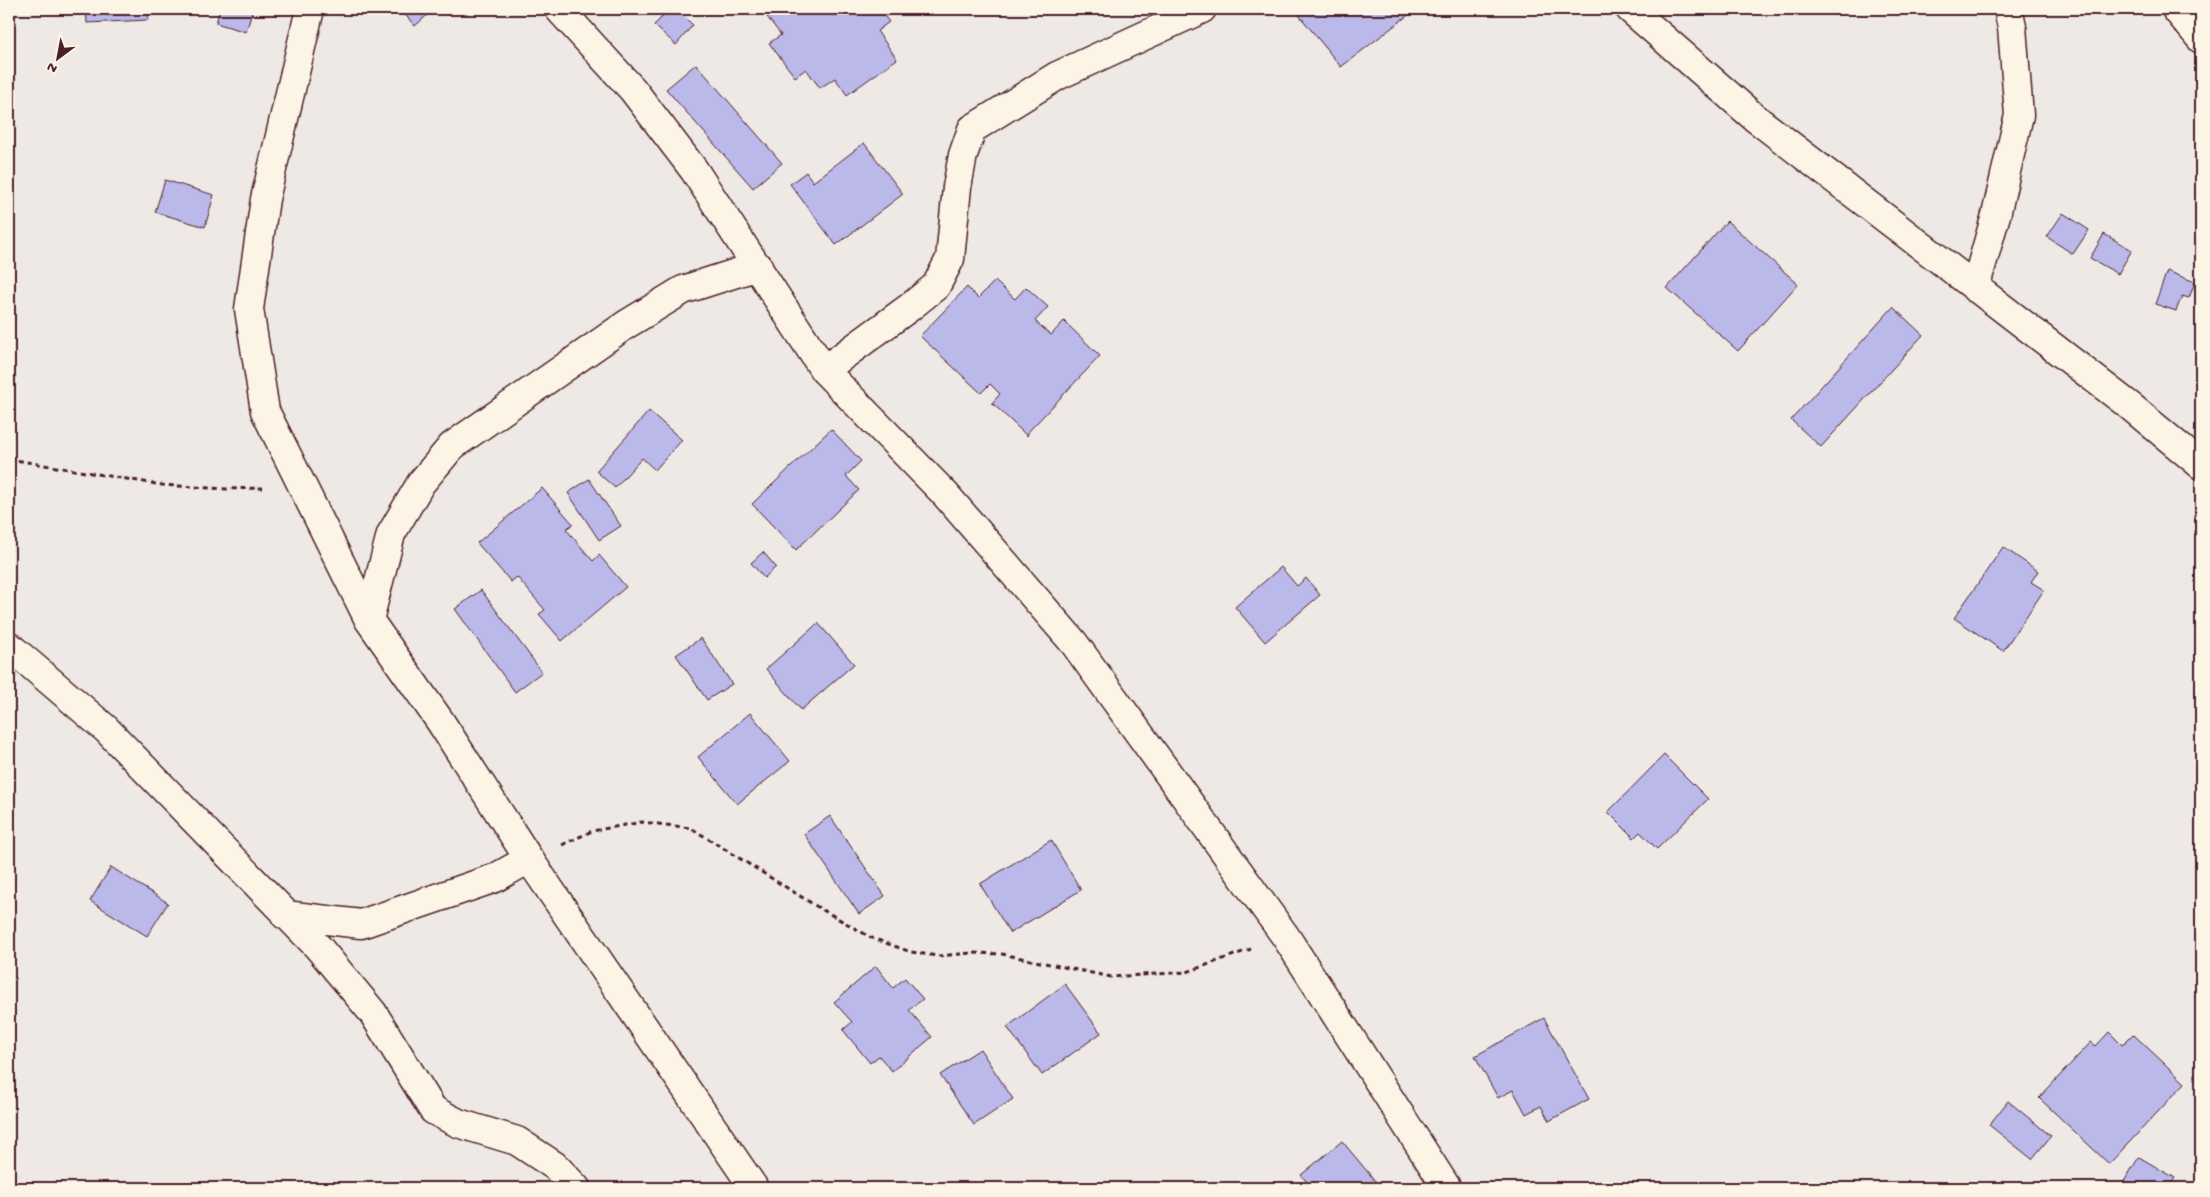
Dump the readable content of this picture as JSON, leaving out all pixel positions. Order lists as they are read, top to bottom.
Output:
{
  "north": "bottom left"
}
